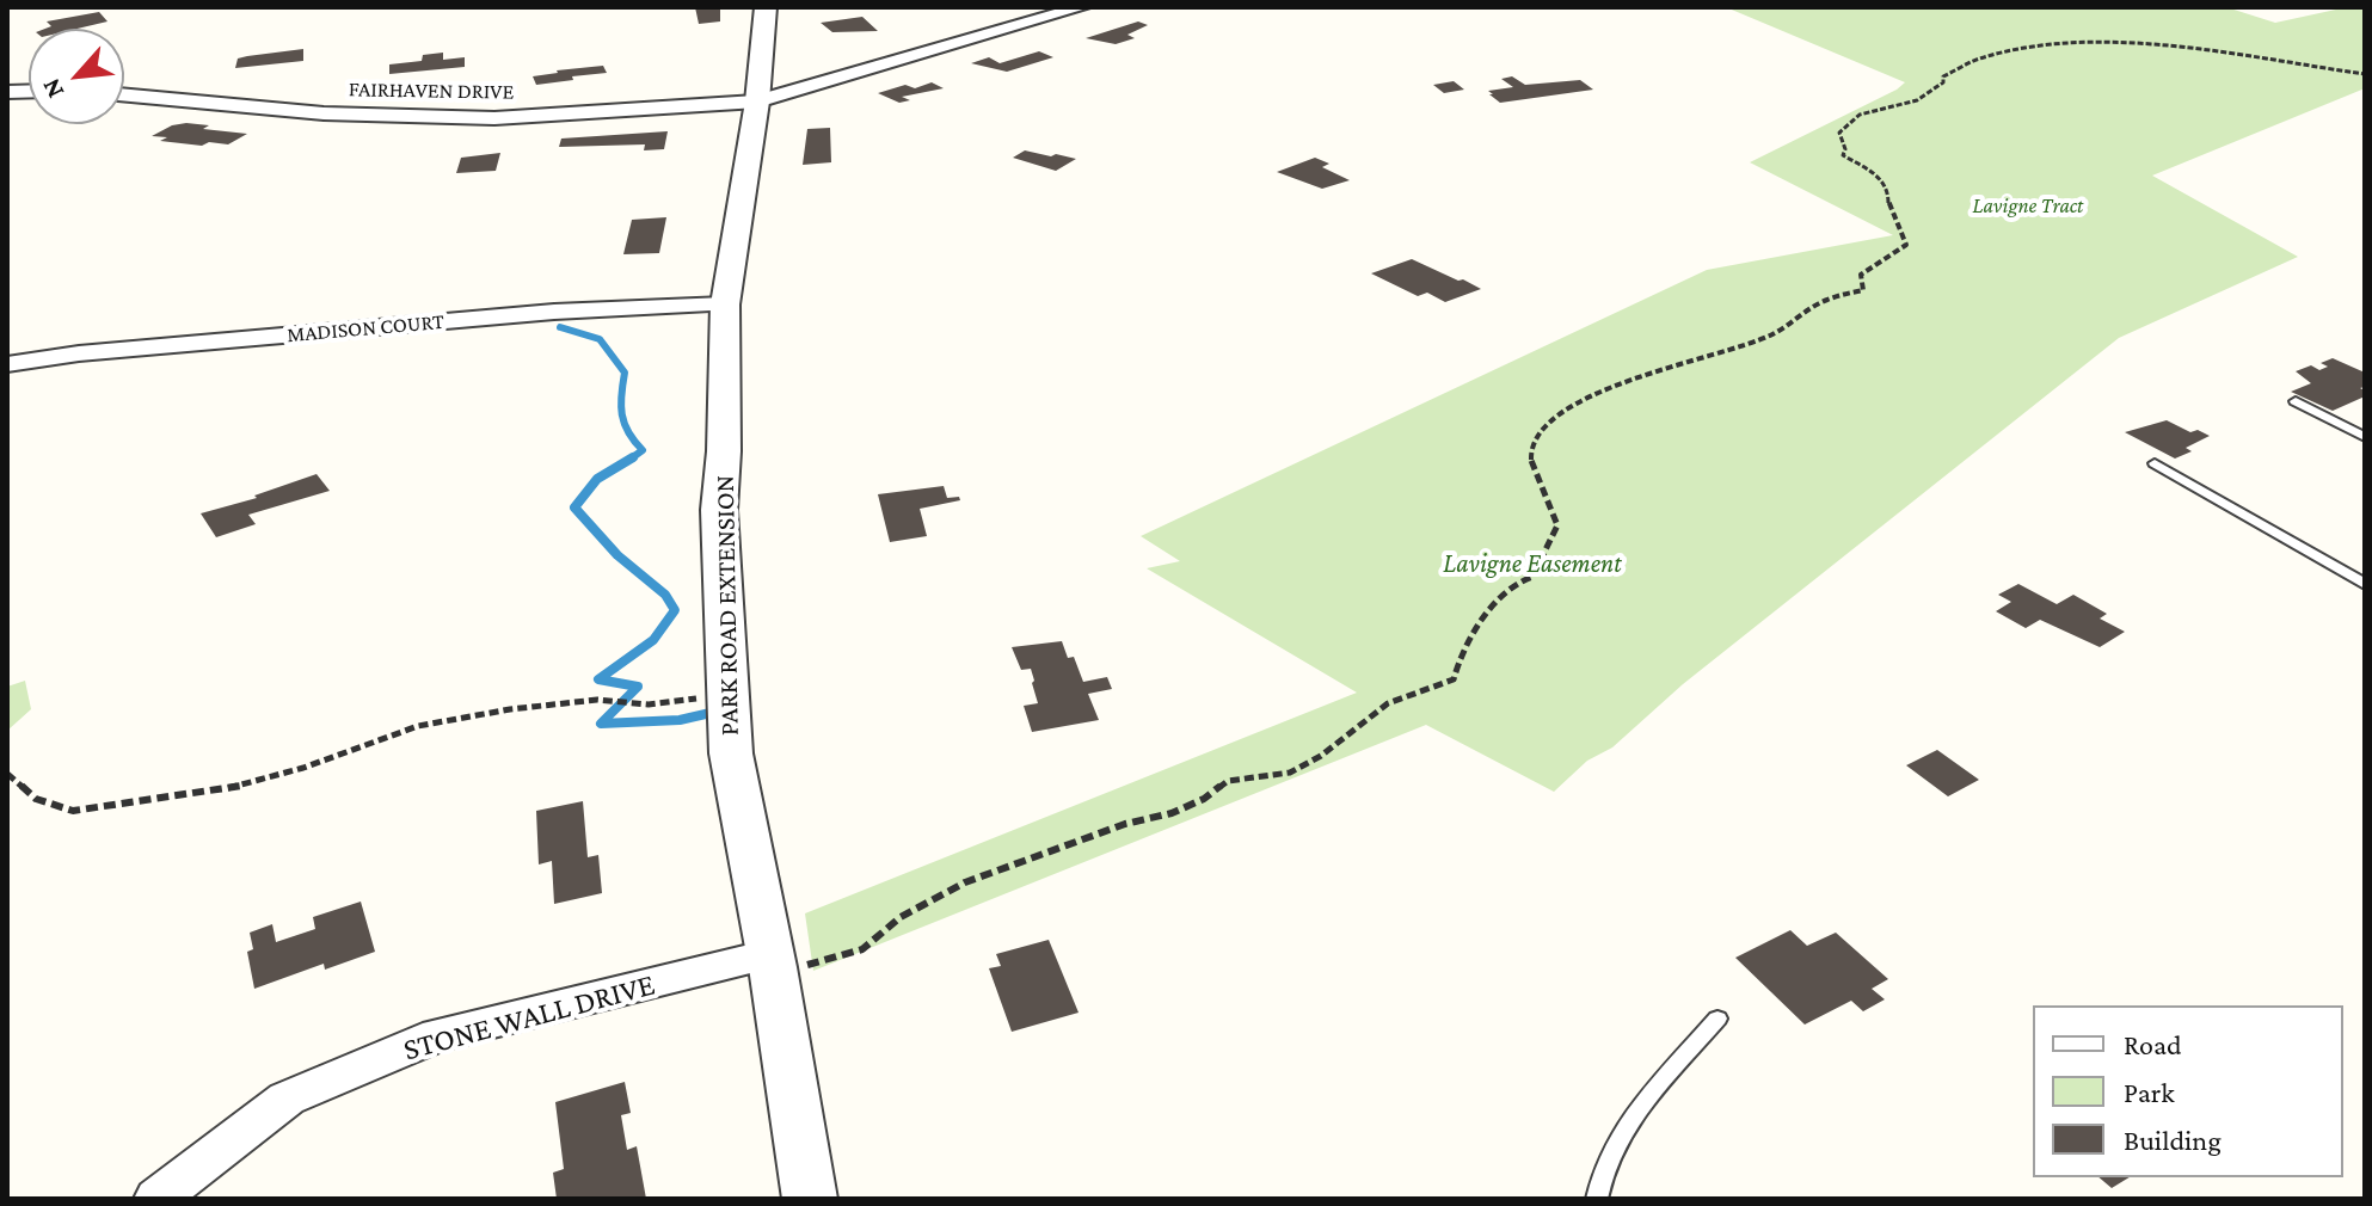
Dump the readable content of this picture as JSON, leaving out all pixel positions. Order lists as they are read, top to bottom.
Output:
{
  "streets": {
    "street": [
      "FAIRHAVEN DRIVE",
      "MADISON COURT",
      "PARK ROAD EXTENSION",
      "STONE WALL DRIVE"
    ]
  },
  "crossings": [
    ["FAIRHAVEN DRIVE", "PARK ROAD EXTENSION"],
    ["MADISON COURT", "PARK ROAD EXTENSION"],
    ["PARK ROAD EXTENSION", "STONE WALL DRIVE"]
  ],
  "parks": ["Lavigne Tract", "Lavigne Easement"],
  "legend": ["Road", "Park", "Building"],
  "north": "bottom left"
}
